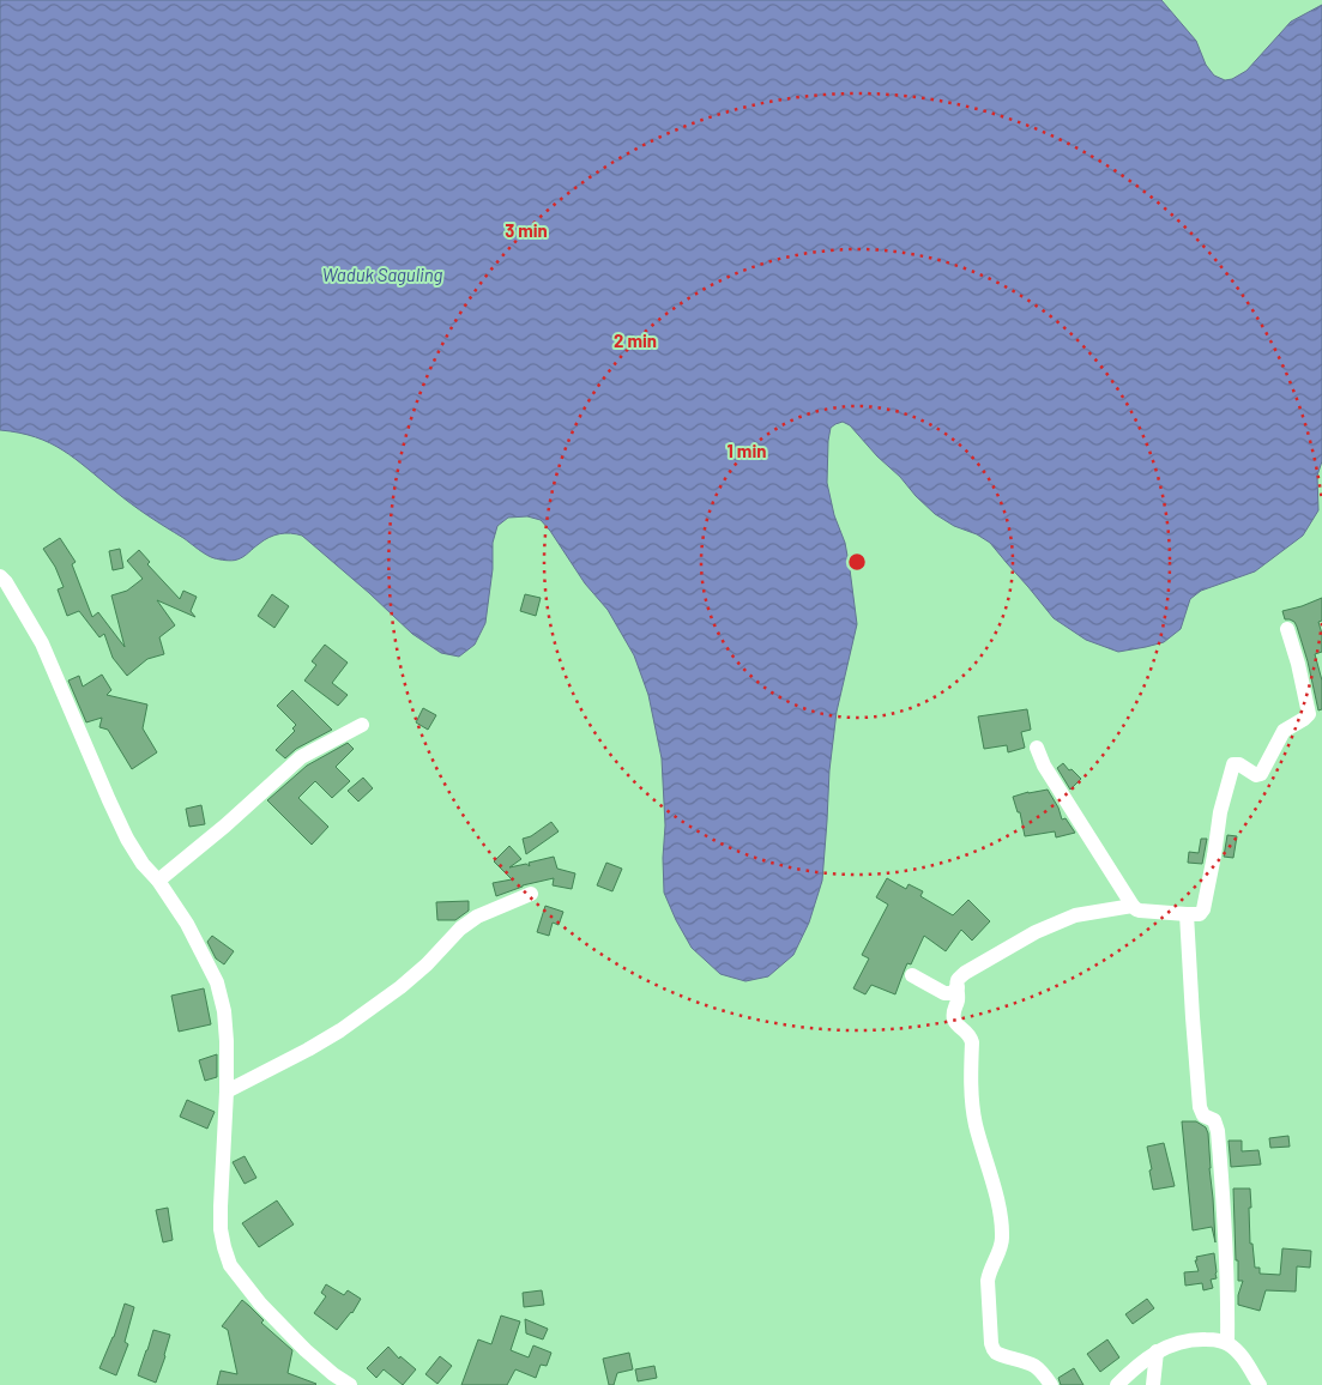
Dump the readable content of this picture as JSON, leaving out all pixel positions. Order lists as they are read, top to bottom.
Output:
{
  "water": ["Waduk Saguling"],
  "rings": ["3 min", "2 min", "1 min"]
}
